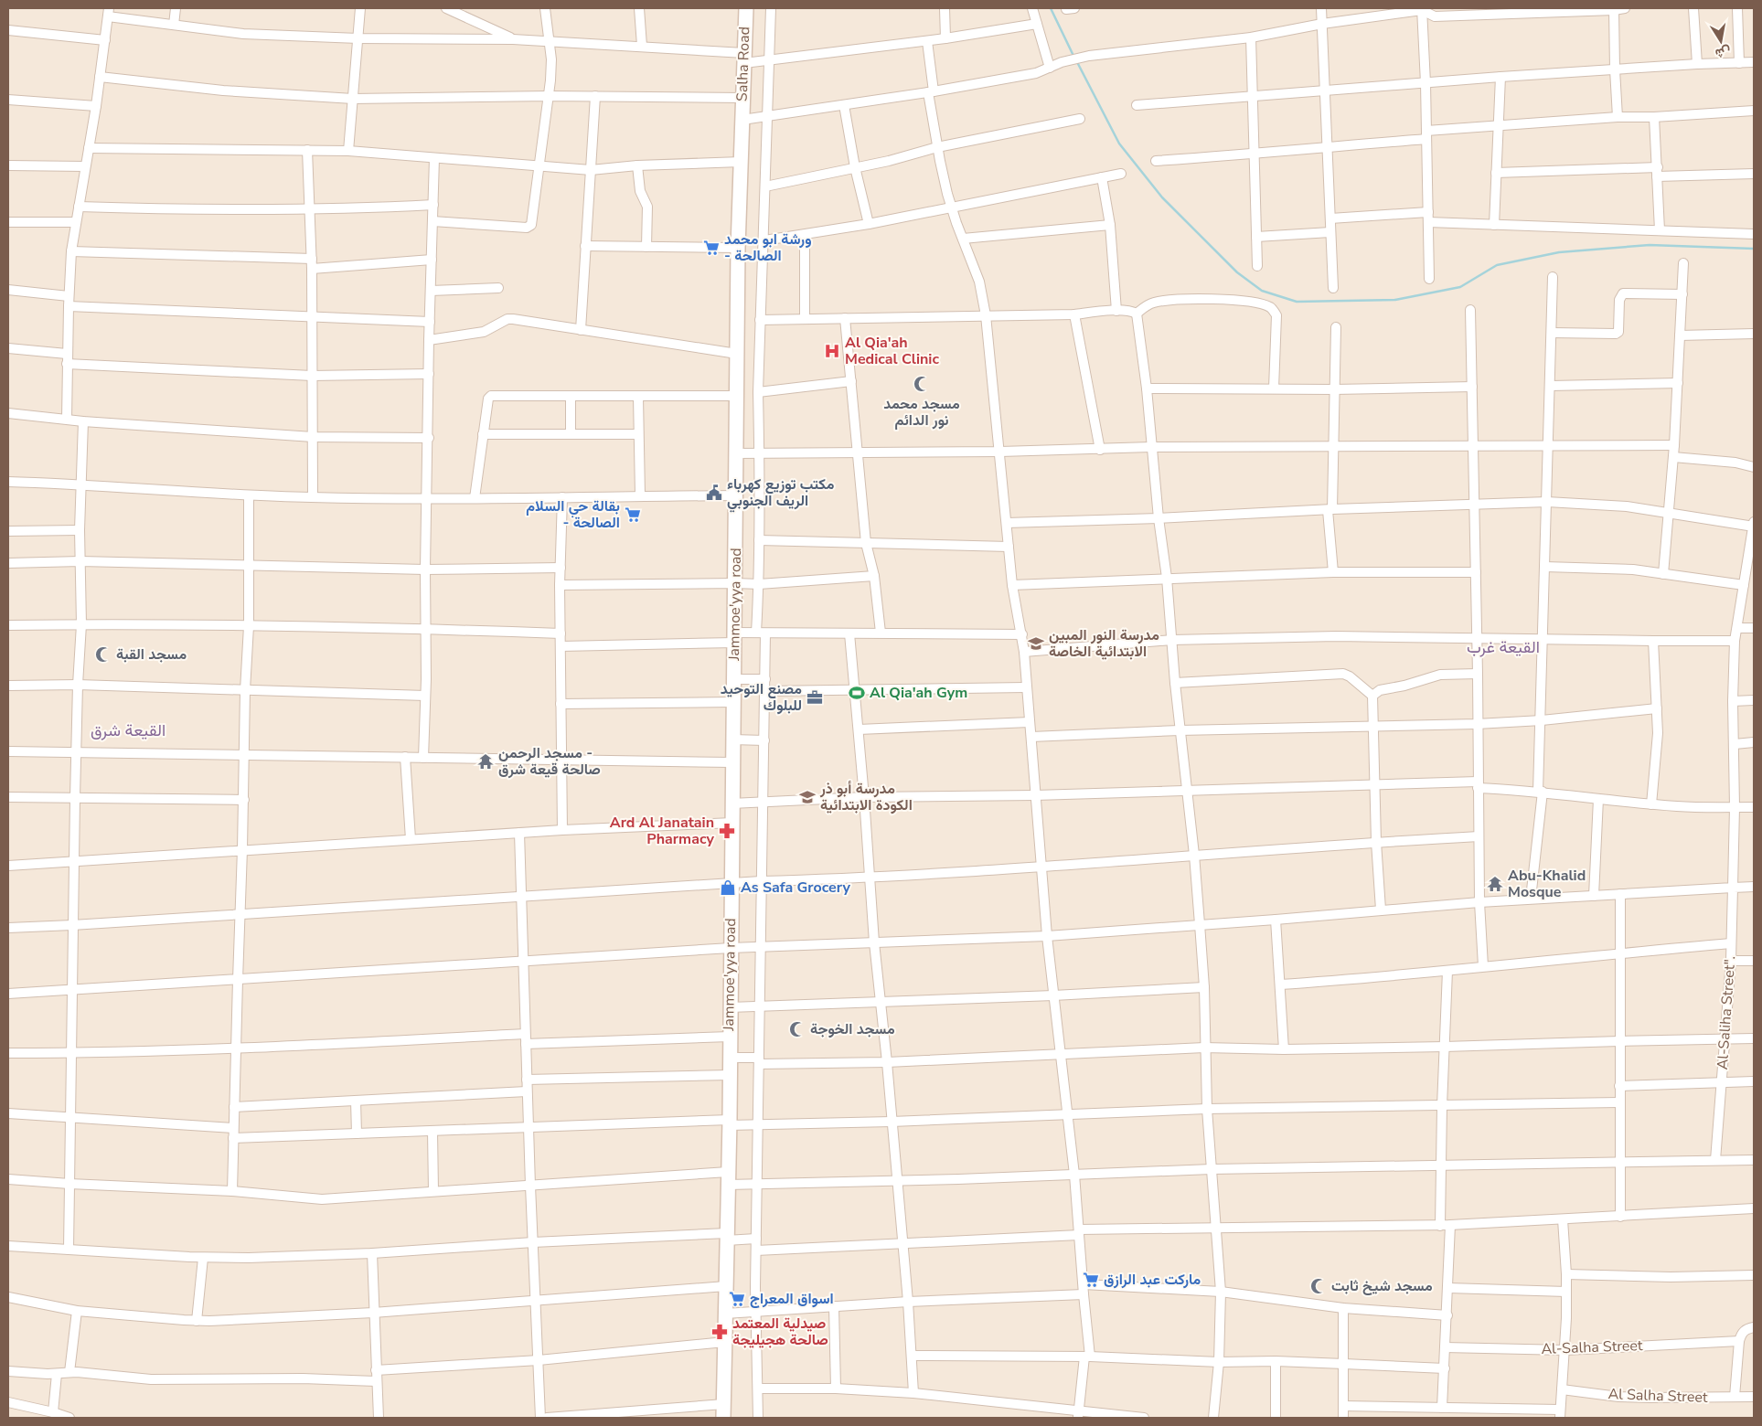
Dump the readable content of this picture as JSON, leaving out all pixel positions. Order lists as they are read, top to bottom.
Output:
{
  "streets": {
    "main road": ["Salha Road", "Jammoe'yya road"],
    "street": ["Al-Saliha Street\".", "Al-Salha Street", "Al Salha Street"]
  },
  "crossings": [
    ["Salha Road", "Jammoe'yya road"]
  ],
  "districts": ["القيعة غرب", "القيعة شرق"],
  "places": {
    "supermarket": [
      "ورشة ابو محمد - الصالحة",
      "بقالة حي السلام - الصالحة",
      "ماركت عبد الرازق",
      "اسواق المعراج"
    ],
    "hospital": ["Al Qia'ah Medical Clinic"],
    "mosque": [
      "مسجد محمد نور الدائم",
      "مسجد القبة",
      "مسجد الخوجة",
      "مسجد شيخ ثابت"
    ],
    "public building": ["مكتب توزيع كهرباء الريف الجنوبي"],
    "school or university": ["مدرسة النور المبين الابتدائية الخاصة", "مدرسة أبو ذر الكودة الابتدائية"],
    "sports": ["Al Qia'ah Gym"],
    "office": ["مصنع التوحيد للبلوك"],
    "temple": ["مسجد الرحمن - صالحة قيعة شرق", "Abu-Khalid Mosque"],
    "pharmacy": ["Ard Al Janatain Pharmacy", "صيدلية المعتمد صالحة هجيليجة"],
    "shop": ["As Safa Grocery"]
  },
  "north": "bottom"
}
